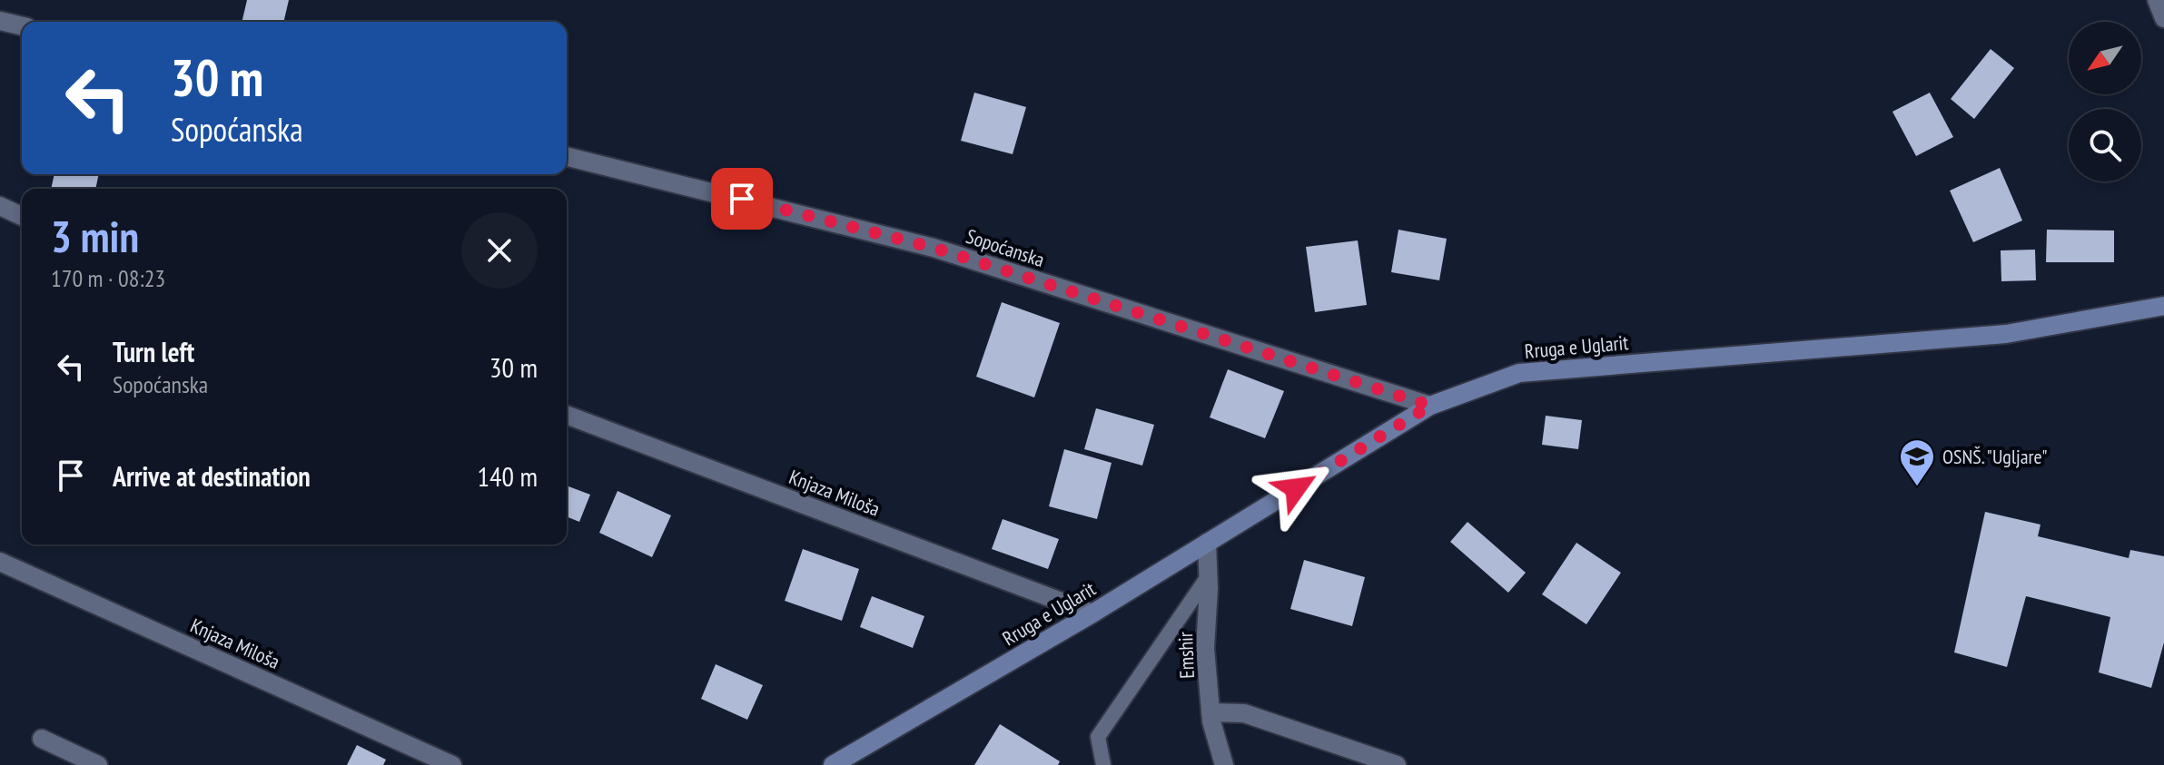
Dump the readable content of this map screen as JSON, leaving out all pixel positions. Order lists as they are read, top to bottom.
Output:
{
  "streets": {
    "street": [
      "Sopoćanska",
      "Rruga e Uglarit",
      "Knjaza Miloša",
      "Emshir"
    ]
  },
  "crossings": [
    ["Sopoćanska", "Rruga e Uglarit"],
    ["Rruga e Uglarit", "Knjaza Miloša"],
    ["Rruga e Uglarit", "Emshir"]
  ],
  "places": {
    "school or university": ["OSNŠ. \"Ugljare\""]
  },
  "north": "bottom left",
  "page": {
    "turn": ["30 m", "Sopoćanska"],
    "heading": ["3 min", "170 m · 08:23"],
    "list": [
      {
        "name": "Turn left",
        "note": "Sopoćanska",
        "value": "30 m"
      },
      {
        "name": "Arrive at destination",
        "value": "140 m"
      }
    ]
  }
}
